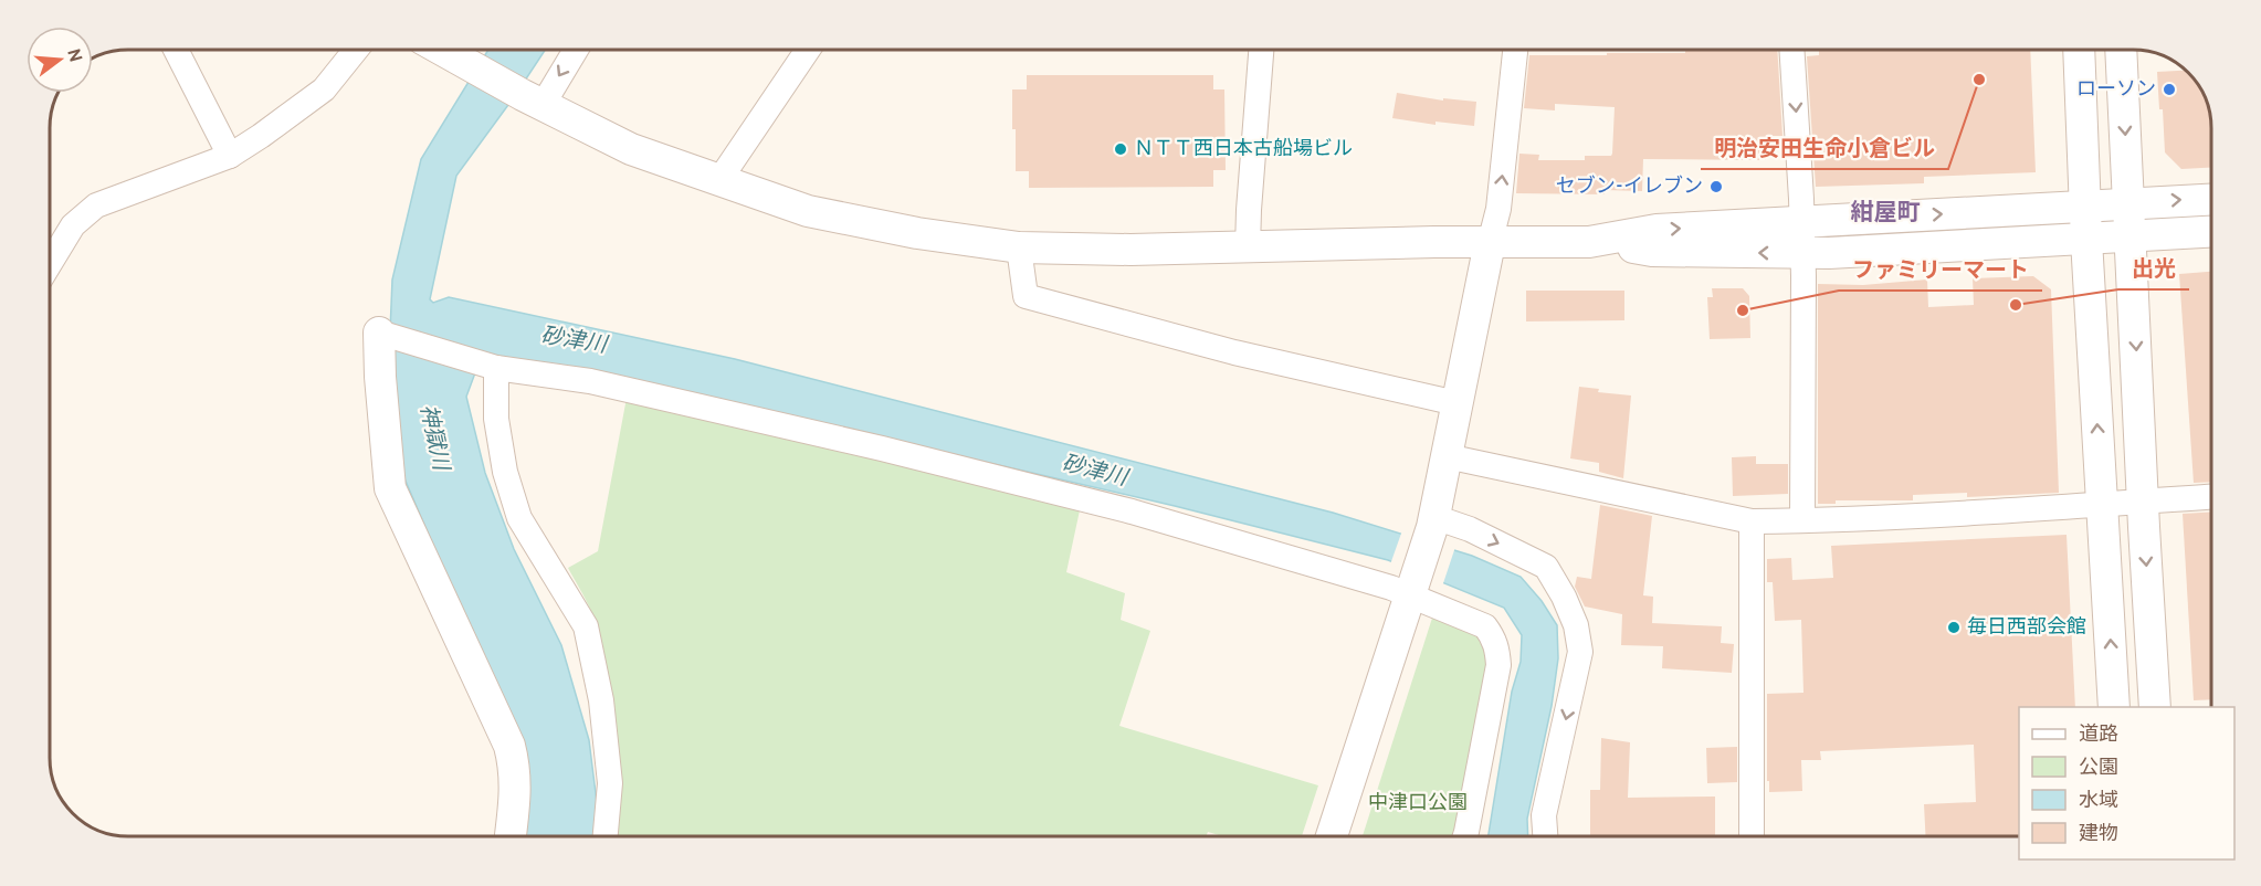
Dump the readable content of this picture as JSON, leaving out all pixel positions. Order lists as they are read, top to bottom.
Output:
{
  "districts": ["紺屋町"],
  "water": ["砂津川", "神獄川"],
  "parks": ["中津口公園"],
  "places": [
    "明治安田生命小倉ビル",
    "ローソン",
    "ＮＴＴ西日本古船場ビル",
    "セブン-イレブン",
    "出光",
    "ファミリーマート",
    "毎日西部会館"
  ],
  "legend": [
    "道路",
    "公園",
    "水域",
    "建物"
  ],
  "north": "right"
}
